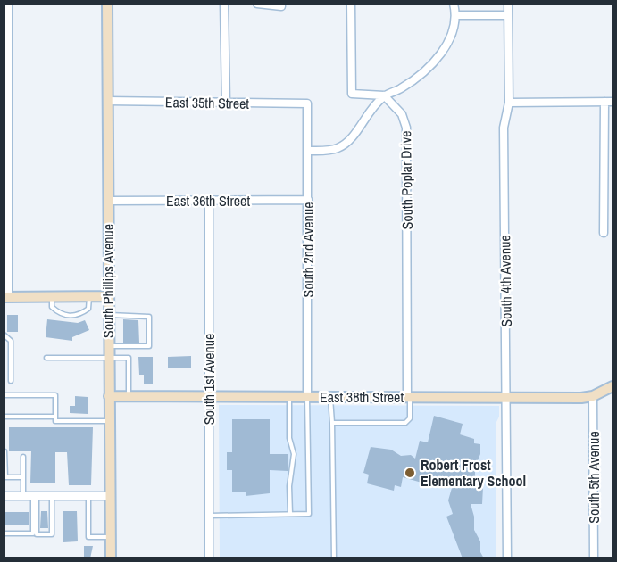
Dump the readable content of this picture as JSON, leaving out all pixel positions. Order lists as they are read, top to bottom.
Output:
{
  "streets": {
    "street": [
      "East 35th Street",
      "South Poplar Drive",
      "East 36th Street",
      "South 2nd Avenue",
      "South Phillips Avenue",
      "South 4th Avenue",
      "South 1st Avenue",
      "East 38th Street",
      "South 5th Avenue"
    ]
  },
  "crossings": [
    ["East 35th Street", "South 2nd Avenue"],
    ["East 35th Street", "South Phillips Avenue"],
    ["South Poplar Drive", "East 38th Street"],
    ["East 36th Street", "South 2nd Avenue"],
    ["East 36th Street", "South Phillips Avenue"],
    ["East 36th Street", "South 1st Avenue"],
    ["South 2nd Avenue", "East 38th Street"],
    ["South Phillips Avenue", "East 38th Street"],
    ["South 4th Avenue", "East 38th Street"],
    ["South 1st Avenue", "East 38th Street"],
    ["East 38th Street", "South 5th Avenue"]
  ],
  "places": ["Robert Frost Elementary School"]
}
